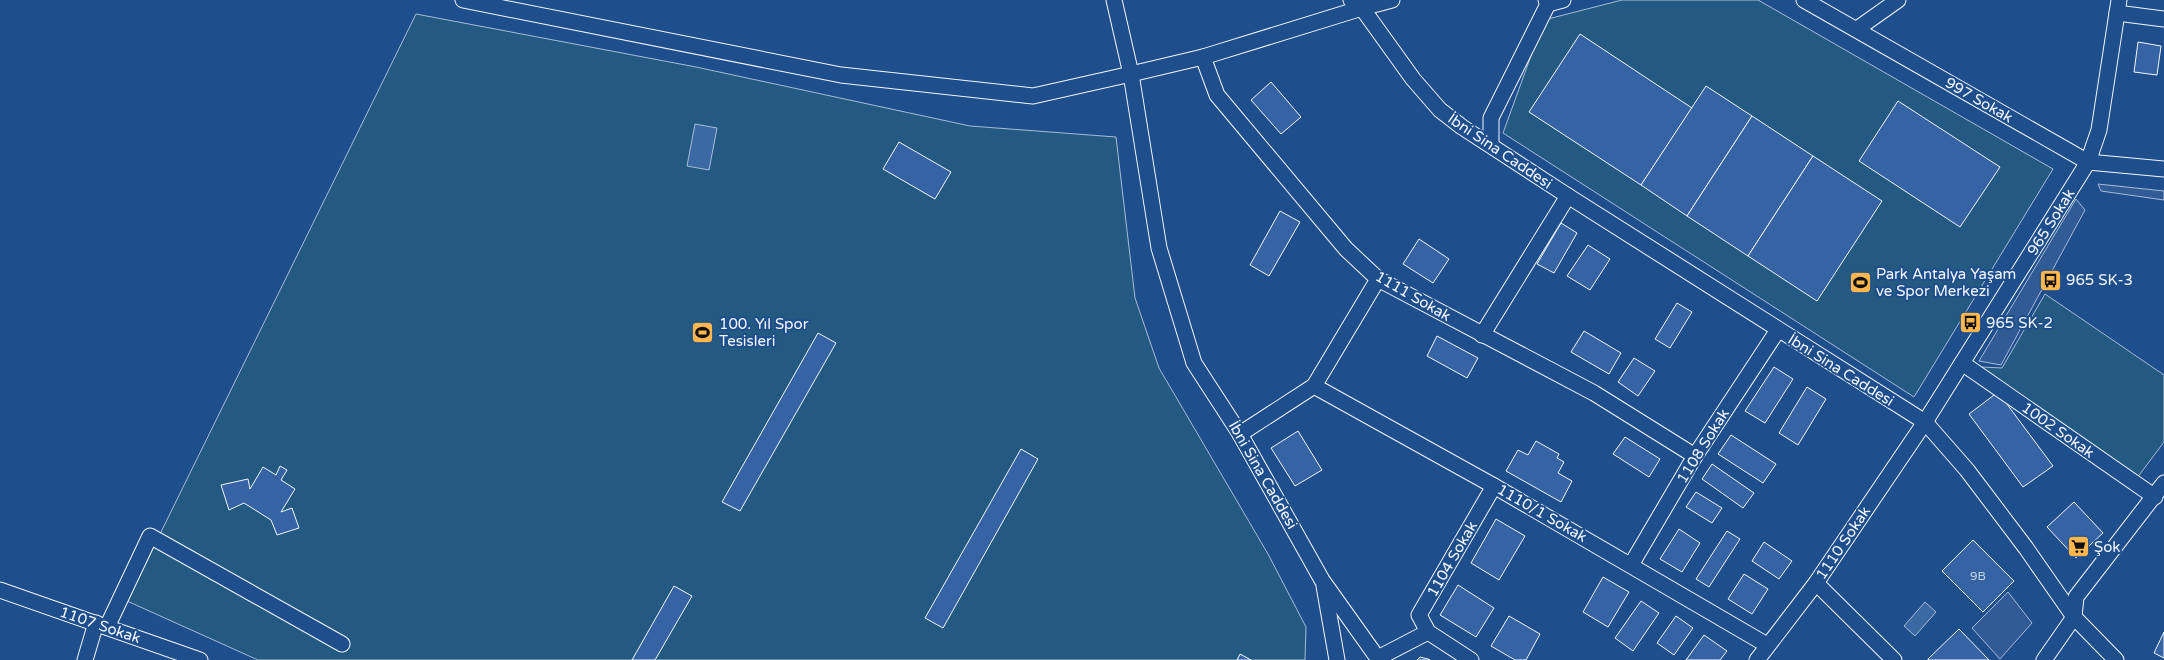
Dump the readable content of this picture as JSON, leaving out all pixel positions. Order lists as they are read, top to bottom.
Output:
{
  "streets": {
    "street": [
      "997 Sokak",
      "İbni Sina Caddesi",
      "965 Sokak",
      "1111 Sokak",
      "1002 Sokak",
      "1108 Sokak",
      "1110/1 Sokak",
      "1110 Sokak",
      "1104 Sokak",
      "1107 Sokak"
    ]
  },
  "crossings": [
    ["997 Sokak", "965 Sokak"],
    ["İbni Sina Caddesi", "965 Sokak"],
    ["İbni Sina Caddesi", "1108 Sokak"],
    ["İbni Sina Caddesi", "1110 Sokak"],
    ["965 Sokak", "1002 Sokak"],
    ["965 Sokak", "1110 Sokak"],
    ["1111 Sokak", "1108 Sokak"],
    ["1108 Sokak", "1110/1 Sokak"],
    ["1110/1 Sokak", "1110 Sokak"],
    ["1110/1 Sokak", "1104 Sokak"]
  ],
  "places": {
    "bus stop": ["965 SK-3", "965 SK-2"],
    "sports": ["Park Antalya Yaşam ve Spor Merkezi", "100. Yıl Spor Tesisleri"],
    "supermarket": ["Şok"]
  },
  "house_numbers": ["9B"]
}
